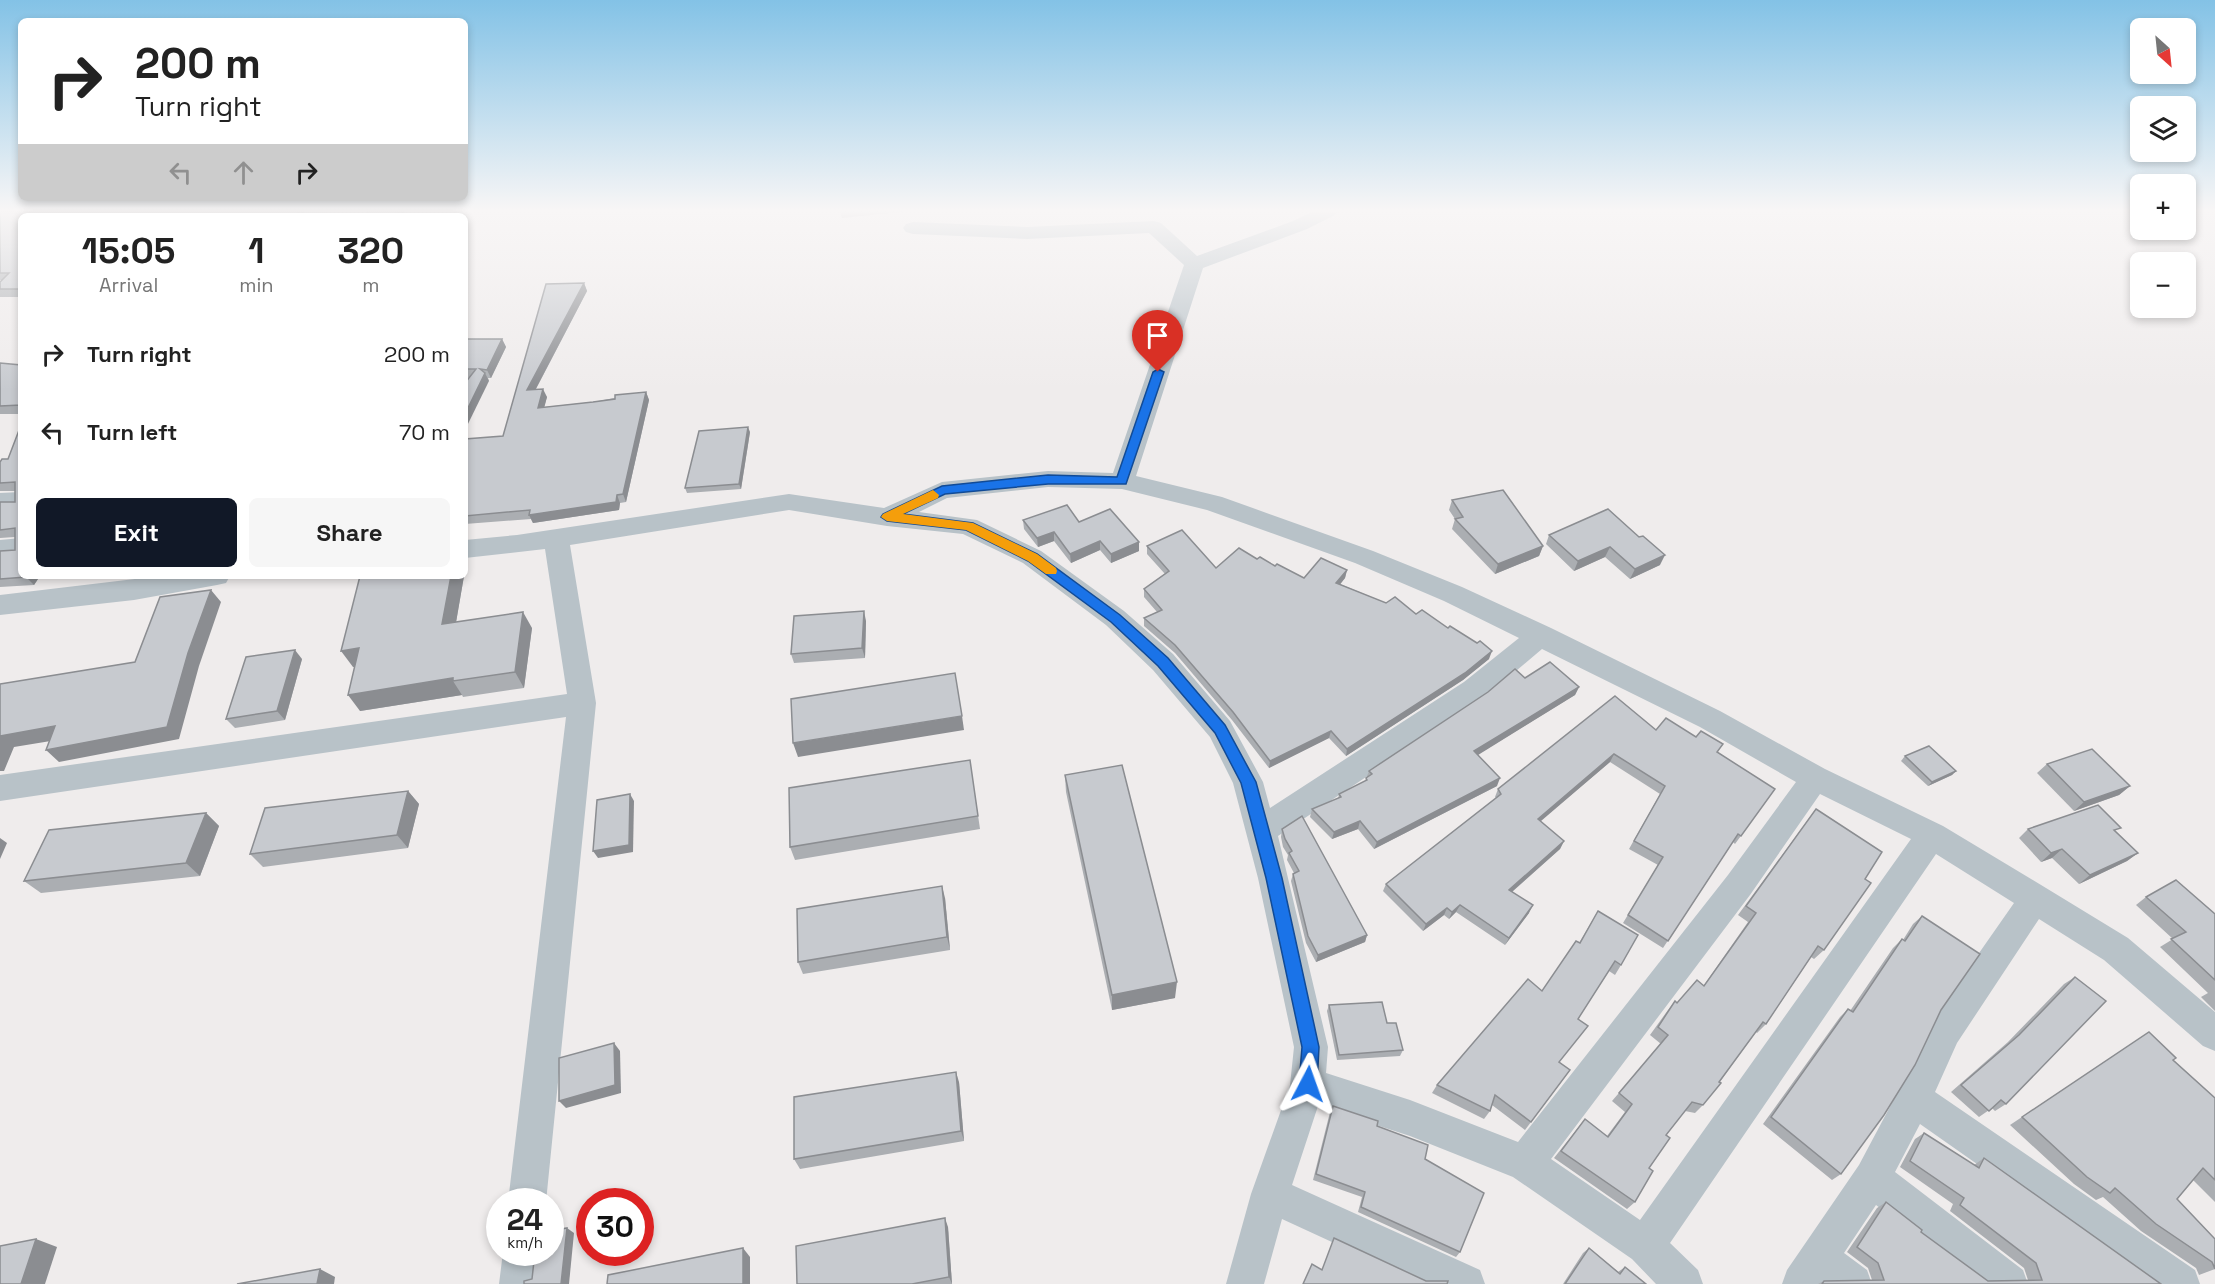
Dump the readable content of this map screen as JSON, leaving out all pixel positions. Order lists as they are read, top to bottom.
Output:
{
  "north": "bottom right",
  "page": {
    "map_buttons": ["+", "−"],
    "turn": ["200 m", "Turn right"],
    "eta": [
      "15:05",
      "Arrival",
      "1",
      "min",
      "320",
      "m"
    ],
    "list": [
      {
        "name": "Turn right",
        "value": "200 m"
      },
      {
        "name": "Turn left",
        "value": "70 m"
      }
    ],
    "buttons": ["Exit", "Share"],
    "speed": "24 km/h",
    "limit": "30"
  }
}
